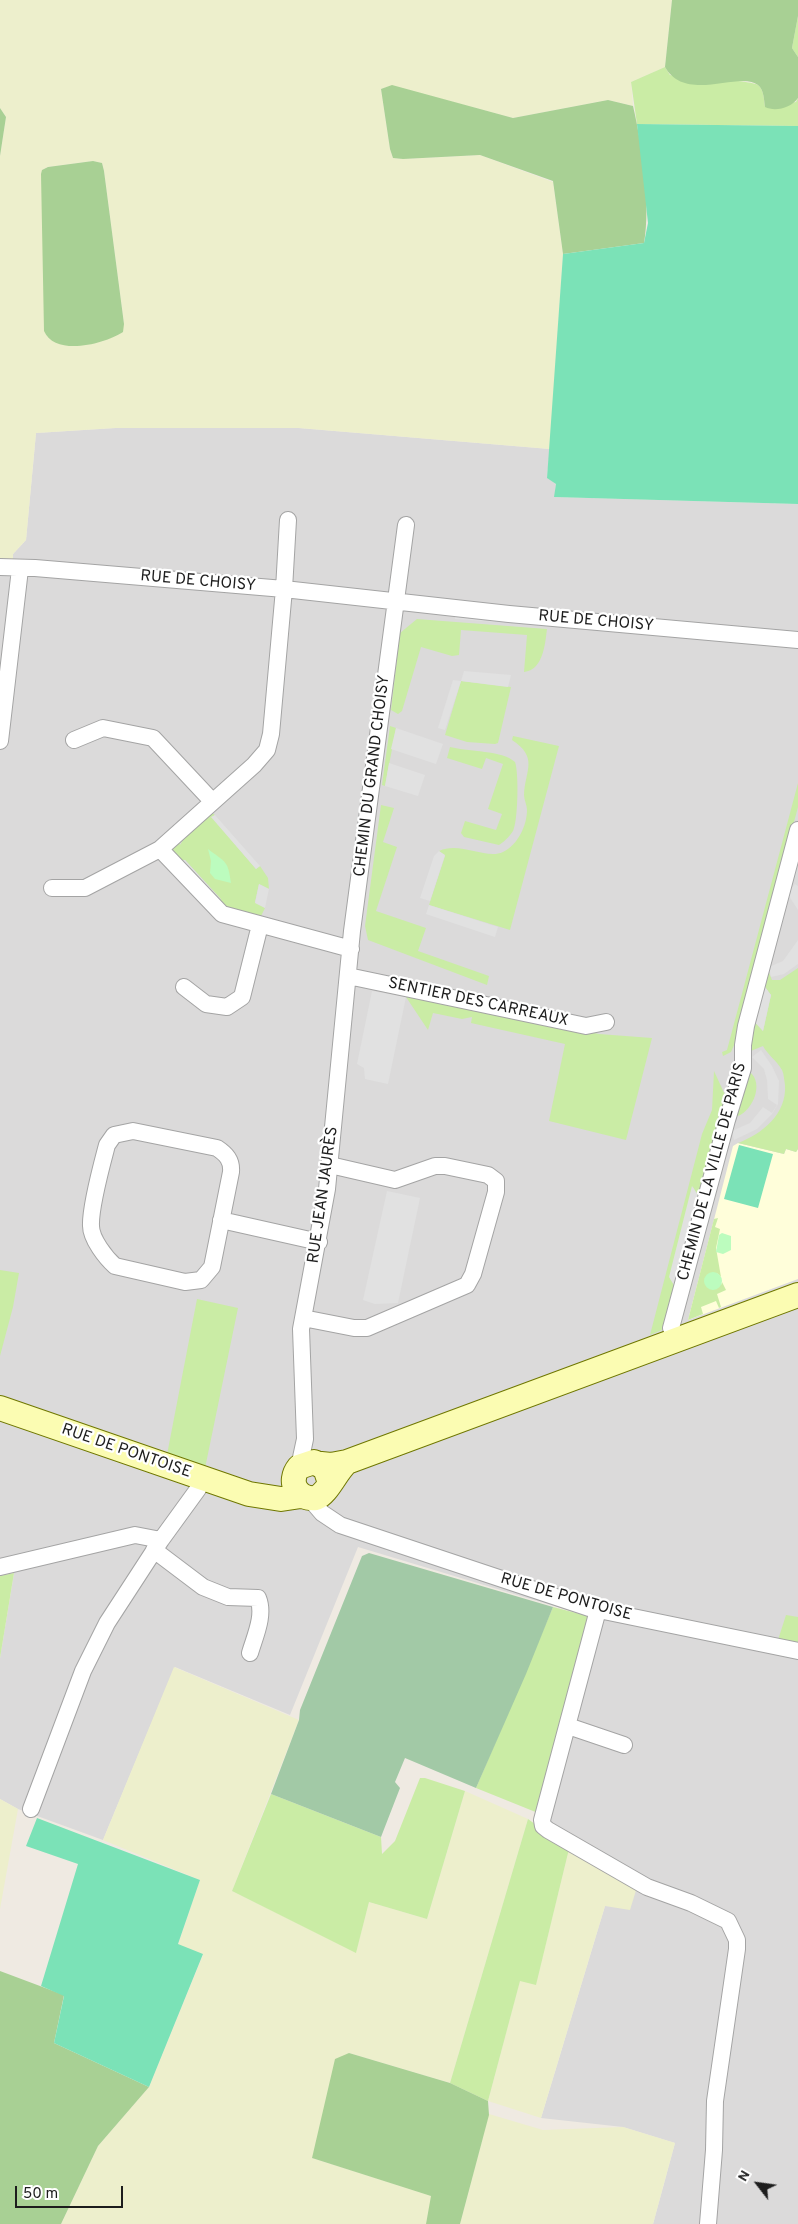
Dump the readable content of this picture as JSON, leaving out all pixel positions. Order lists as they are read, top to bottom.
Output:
{
  "streets": {
    "main road": ["RUE DE PONTOISE"],
    "street": [
      "RUE DE CHOISY",
      "CHEMIN DU GRAND CHOISY",
      "SENTIER DES CARREAUX",
      "CHEMIN DE LA VILLE DE PARIS",
      "RUE JEAN JAURÈS"
    ]
  },
  "crossings": [
    ["RUE DE CHOISY", "CHEMIN DU GRAND CHOISY"],
    ["CHEMIN DU GRAND CHOISY", "RUE JEAN JAURÈS"],
    ["SENTIER DES CARREAUX", "RUE JEAN JAURÈS"],
    ["RUE JEAN JAURÈS", "RUE DE PONTOISE"]
  ],
  "scale_bar": "50 m",
  "north": "top left"
}
